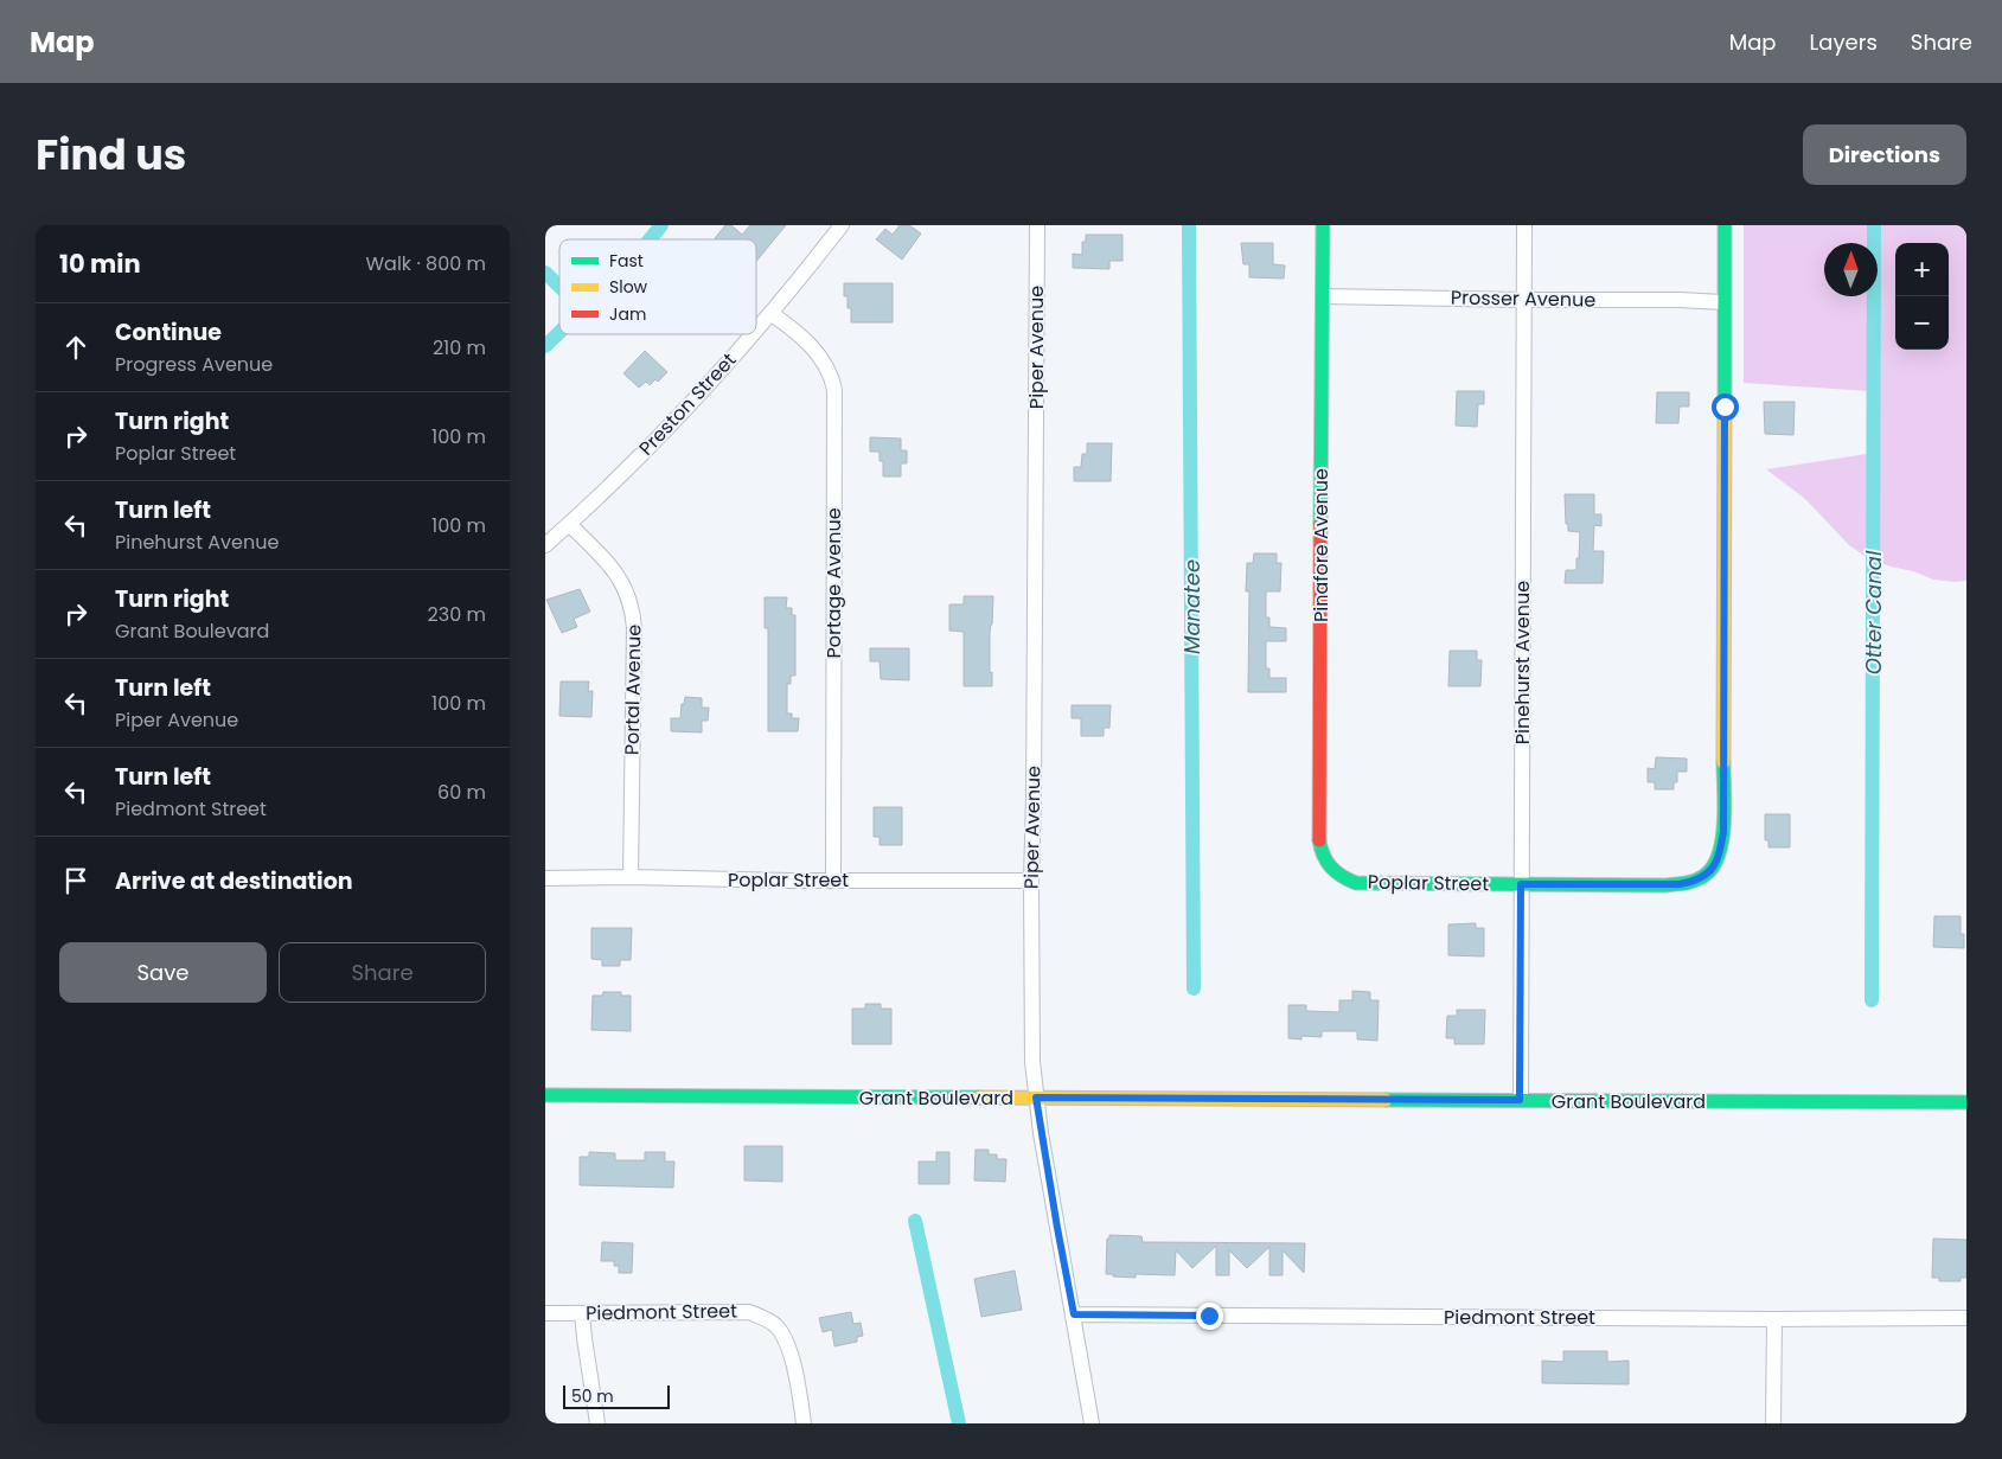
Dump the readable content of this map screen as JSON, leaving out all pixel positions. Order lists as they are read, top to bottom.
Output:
{
  "streets": {
    "street": [
      "Prosser Avenue",
      "Piper Avenue",
      "Preston Street",
      "Pinafore Avenue",
      "Portage Avenue",
      "Pinehurst Avenue",
      "Portal Avenue",
      "Poplar Street",
      "Grant Boulevard",
      "Piedmont Street"
    ]
  },
  "crossings": [
    ["Prosser Avenue", "Pinafore Avenue"],
    ["Prosser Avenue", "Pinehurst Avenue"],
    ["Prosser Avenue", "Poplar Street"],
    ["Piper Avenue", "Poplar Street"],
    ["Piper Avenue", "Grant Boulevard"],
    ["Piper Avenue", "Piedmont Street"],
    ["Preston Street", "Portage Avenue"],
    ["Preston Street", "Portal Avenue"],
    ["Pinafore Avenue", "Poplar Street"],
    ["Portage Avenue", "Poplar Street"],
    ["Pinehurst Avenue", "Poplar Street"],
    ["Pinehurst Avenue", "Grant Boulevard"],
    ["Portal Avenue", "Poplar Street"]
  ],
  "water": ["Manatee", "Otter Canal"],
  "legend": ["Fast", "Slow", "Jam"],
  "scale_bar": "50 m",
  "north": "top",
  "page": {
    "header": "Map",
    "nav": ["Map", "Layers", "Share"],
    "title": "Find us",
    "buttons": [
      "Directions",
      ["Save", "Share"]
    ],
    "heading": ["10 min", "Walk · 800 m"],
    "map_buttons": ["+", "−"],
    "list": [
      ["Continue", "Progress Avenue", "210 m"],
      ["Turn right", "Poplar Street", "100 m"],
      ["Turn left", "Pinehurst Avenue", "100 m"],
      ["Turn right", "Grant Boulevard", "230 m"],
      ["Turn left", "Piper Avenue", "100 m"],
      ["Turn left", "Piedmont Street", "60 m"],
      "Arrive at destination"
    ],
    "scale": "50 m"
  }
}
